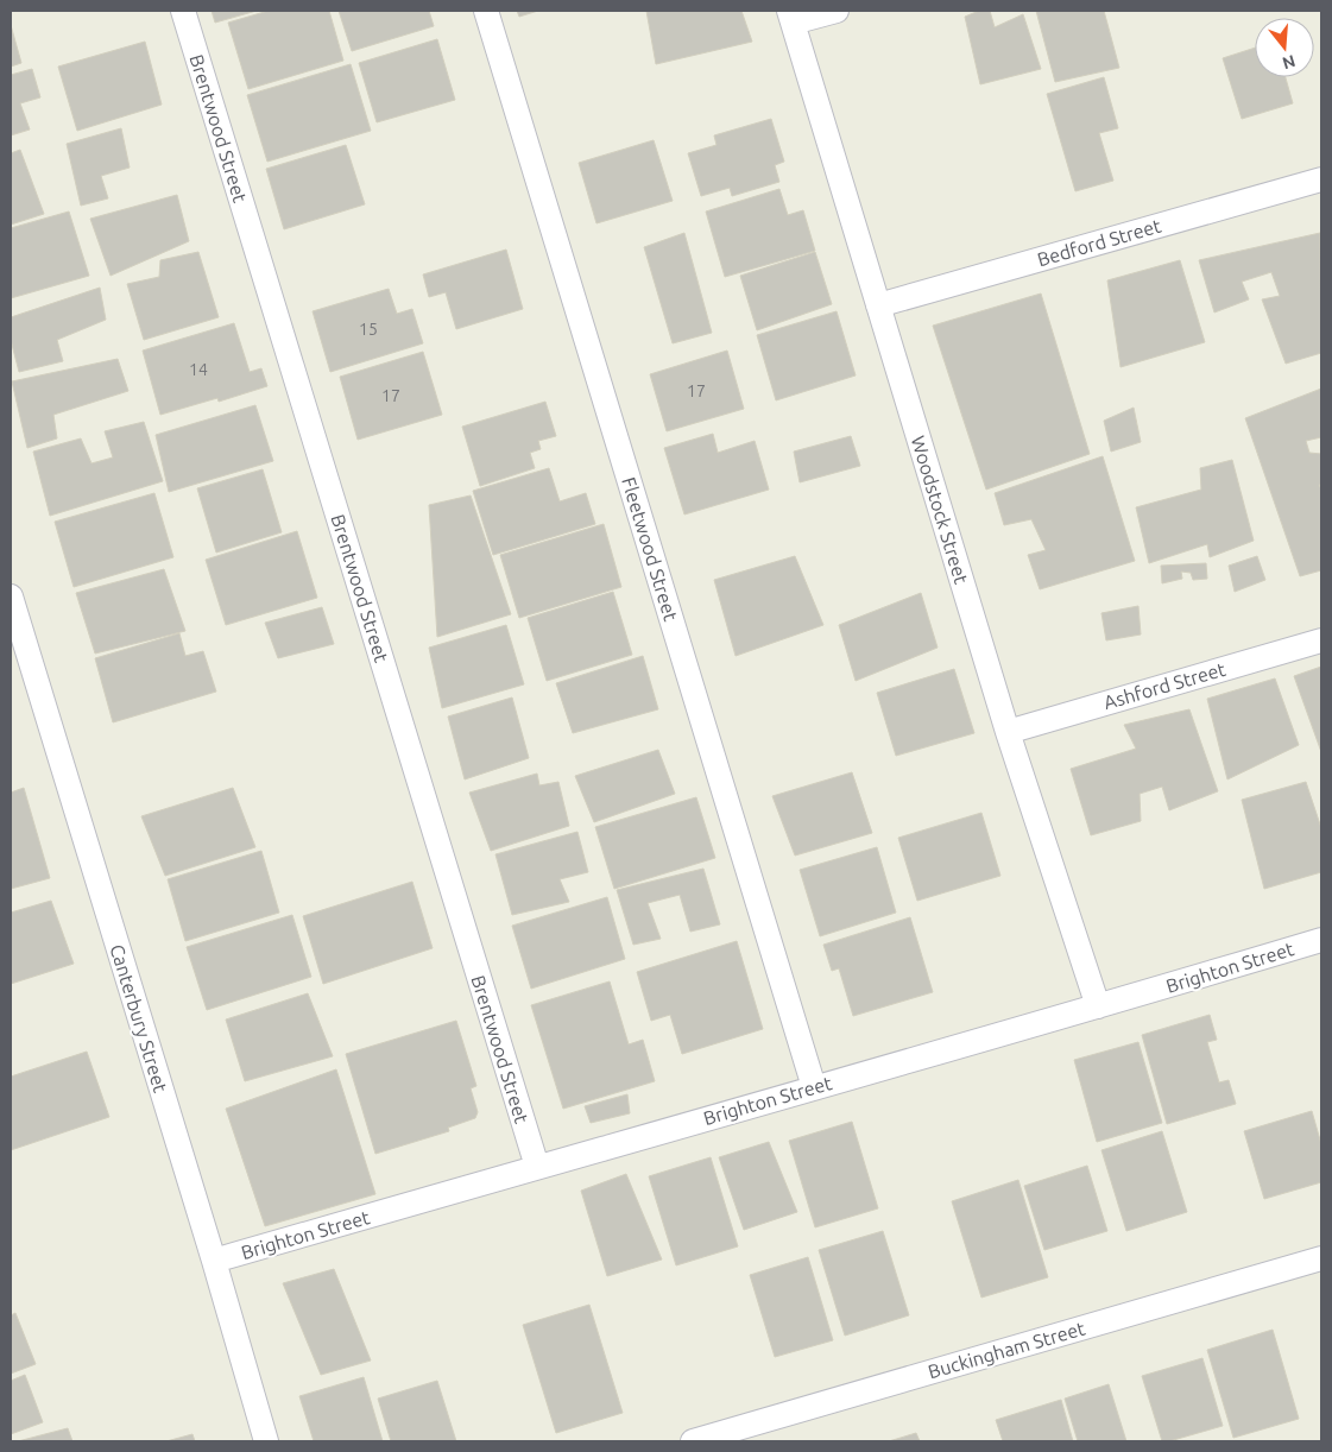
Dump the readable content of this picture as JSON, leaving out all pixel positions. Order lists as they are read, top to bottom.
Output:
{
  "streets": {
    "street": [
      "Brentwood Street",
      "Bedford Street",
      "Woodstock Street",
      "Fleetwood Street",
      "Ashford Street",
      "Brighton Street",
      "Canterbury Street",
      "Buckingham Street"
    ]
  },
  "crossings": [
    ["Brentwood Street", "Brighton Street"],
    ["Bedford Street", "Woodstock Street"],
    ["Woodstock Street", "Ashford Street"],
    ["Woodstock Street", "Brighton Street"],
    ["Fleetwood Street", "Brighton Street"],
    ["Brighton Street", "Canterbury Street"]
  ],
  "house_numbers": [
    "15",
    "14",
    "17",
    "17"
  ],
  "north": "bottom"
}
